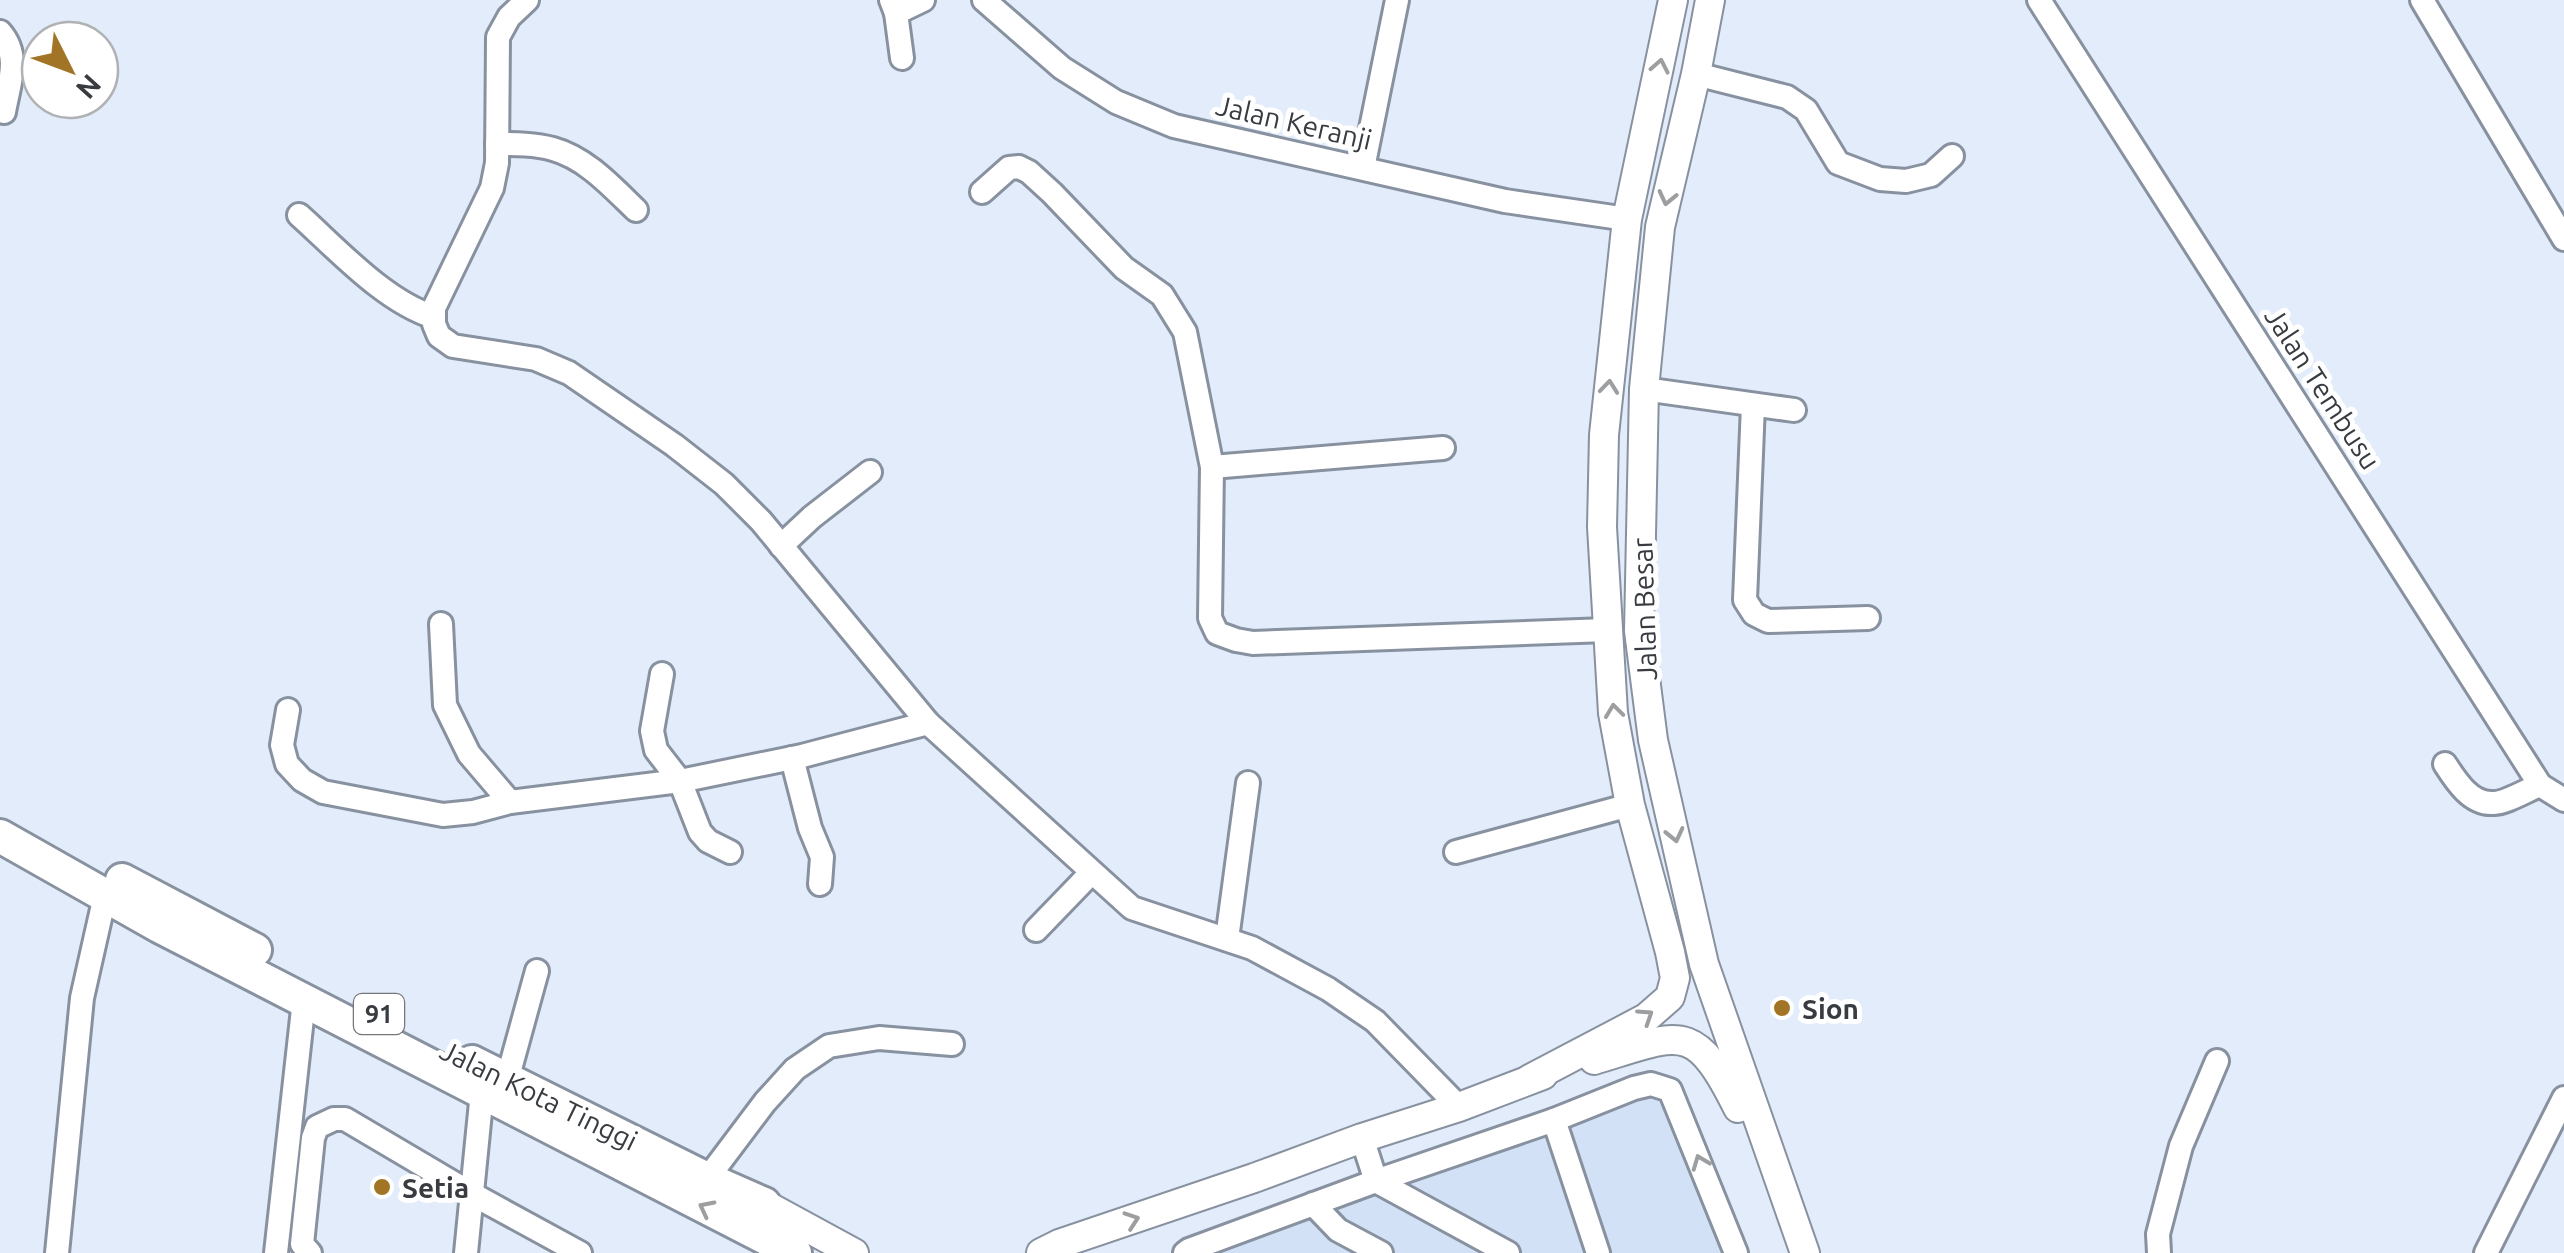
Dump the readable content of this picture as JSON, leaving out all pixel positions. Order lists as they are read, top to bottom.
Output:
{
  "streets": {
    "highway": ["91", "Jalan Kota Tinggi"],
    "main road": ["Jalan Besar"],
    "street": ["Jalan Keranji", "Jalan Tembusu"]
  },
  "crossings": [
    ["Jalan Keranji", "Jalan Besar"]
  ],
  "places": ["Sion", "Setia"],
  "north": "bottom right"
}
